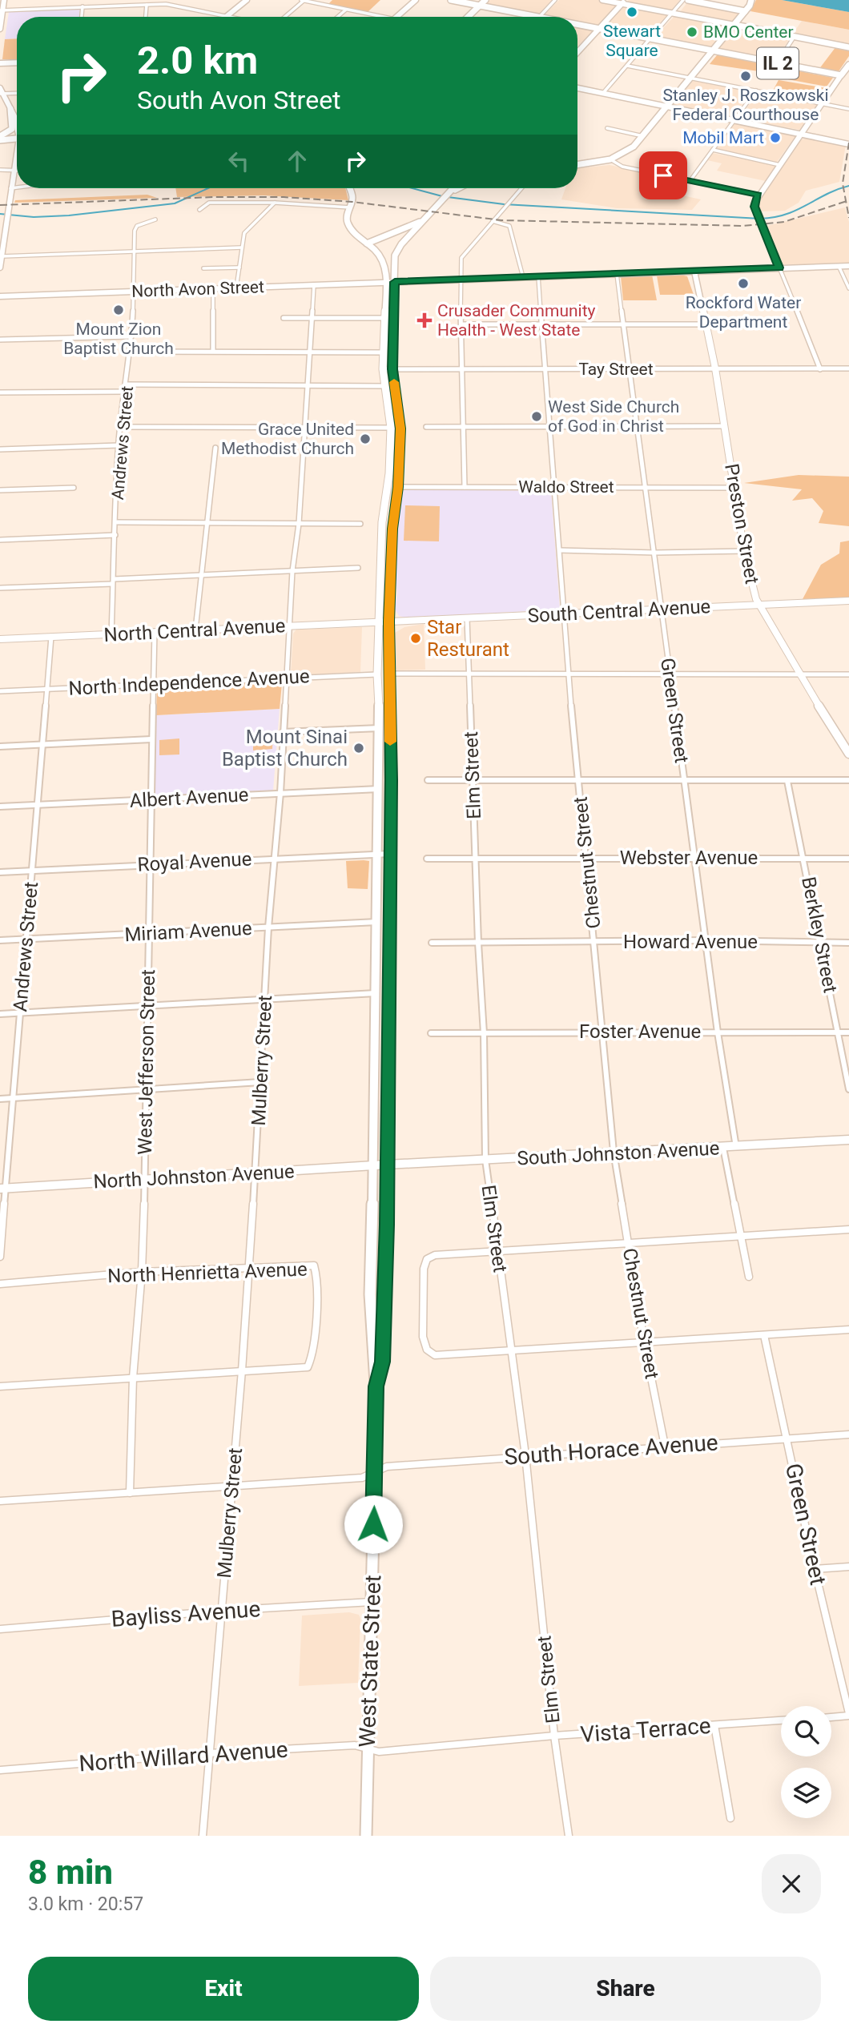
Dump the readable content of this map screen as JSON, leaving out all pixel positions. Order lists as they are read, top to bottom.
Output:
{
  "streets": {
    "main road": ["IL 2", "West State Street"],
    "street": [
      "North Avon Street",
      "Tay Street",
      "Andrews Street",
      "Waldo Street",
      "Preston Street",
      "South Central Avenue",
      "North Central Avenue",
      "North Independence Avenue",
      "Green Street",
      "Elm Street",
      "Albert Avenue",
      "Webster Avenue",
      "Royal Avenue",
      "Chestnut Street",
      "Miriam Avenue",
      "Berkley Street",
      "Howard Avenue",
      "Foster Avenue",
      "Mulberry Street",
      "West Jefferson Street",
      "South Johnston Avenue",
      "North Johnston Avenue",
      "North Henrietta Avenue",
      "South Horace Avenue",
      "Bayliss Avenue",
      "Vista Terrace",
      "North Willard Avenue"
    ]
  },
  "crossings": [
    ["North Avon Street", "Andrews Street"],
    ["North Avon Street", "Preston Street"],
    ["North Avon Street", "Green Street"],
    ["North Avon Street", "Chestnut Street"],
    ["North Avon Street", "Mulberry Street"],
    ["North Avon Street", "West State Street"],
    ["Tay Street", "Preston Street"],
    ["Tay Street", "Green Street"],
    ["Tay Street", "Chestnut Street"],
    ["Tay Street", "West State Street"],
    ["Andrews Street", "North Central Avenue"],
    ["Andrews Street", "North Independence Avenue"],
    ["Andrews Street", "Albert Avenue"],
    ["Andrews Street", "Royal Avenue"],
    ["Andrews Street", "Miriam Avenue"],
    ["Andrews Street", "North Johnston Avenue"],
    ["Waldo Street", "Preston Street"],
    ["Waldo Street", "Green Street"],
    ["Waldo Street", "Chestnut Street"],
    ["Waldo Street", "West State Street"],
    ["Preston Street", "South Central Avenue"],
    ["South Central Avenue", "North Central Avenue"],
    ["South Central Avenue", "Green Street"],
    ["South Central Avenue", "Elm Street"],
    ["South Central Avenue", "Chestnut Street"],
    ["South Central Avenue", "West State Street"],
    ["North Central Avenue", "Mulberry Street"],
    ["North Central Avenue", "West Jefferson Street"],
    ["North Central Avenue", "West State Street"],
    ["North Independence Avenue", "Mulberry Street"],
    ["North Independence Avenue", "West Jefferson Street"],
    ["North Independence Avenue", "West State Street"],
    ["Green Street", "Webster Avenue"],
    ["Green Street", "Howard Avenue"],
    ["Green Street", "Foster Avenue"],
    ["Green Street", "South Johnston Avenue"],
    ["Green Street", "South Horace Avenue"],
    ["Elm Street", "Webster Avenue"],
    ["Elm Street", "Howard Avenue"],
    ["Elm Street", "Foster Avenue"],
    ["Elm Street", "South Johnston Avenue"],
    ["Elm Street", "South Horace Avenue"],
    ["Elm Street", "Vista Terrace"],
    ["Albert Avenue", "Mulberry Street"],
    ["Albert Avenue", "West Jefferson Street"],
    ["Albert Avenue", "West State Street"],
    ["Webster Avenue", "Chestnut Street"],
    ["Webster Avenue", "Berkley Street"],
    ["Royal Avenue", "Mulberry Street"],
    ["Royal Avenue", "West Jefferson Street"],
    ["Royal Avenue", "West State Street"],
    ["Chestnut Street", "Howard Avenue"],
    ["Chestnut Street", "Foster Avenue"],
    ["Chestnut Street", "South Johnston Avenue"],
    ["Chestnut Street", "South Horace Avenue"],
    ["Miriam Avenue", "Mulberry Street"],
    ["Miriam Avenue", "West Jefferson Street"],
    ["Miriam Avenue", "West State Street"],
    ["Berkley Street", "Howard Avenue"],
    ["Berkley Street", "Foster Avenue"],
    ["Mulberry Street", "North Johnston Avenue"],
    ["Mulberry Street", "North Henrietta Avenue"],
    ["Mulberry Street", "South Horace Avenue"],
    ["Mulberry Street", "Bayliss Avenue"],
    ["Mulberry Street", "North Willard Avenue"],
    ["West Jefferson Street", "North Johnston Avenue"],
    ["West Jefferson Street", "North Henrietta Avenue"],
    ["West Jefferson Street", "South Horace Avenue"],
    ["South Johnston Avenue", "North Johnston Avenue"],
    ["South Johnston Avenue", "West State Street"],
    ["North Johnston Avenue", "West State Street"],
    ["South Horace Avenue", "West State Street"],
    ["Bayliss Avenue", "West State Street"],
    ["West State Street", "Vista Terrace"],
    ["West State Street", "North Willard Avenue"],
    ["Vista Terrace", "North Willard Avenue"]
  ],
  "places": {
    "other": [
      "Stewart Square",
      "BMO Center",
      "Stanley J. Roszkowski Federal Courthouse",
      "Mobil Mart",
      "Rockford Water Department",
      "Mount Zion Baptist Church",
      "West Side Church of God in Christ",
      "Grace United Methodist Church",
      "Star Resturant",
      "Mount Sinai Baptist Church"
    ],
    "health": ["Crusader Community Health - West State"]
  },
  "page": {
    "turn": ["2.0 km", "South Avon Street"],
    "heading": ["8 min", "3.0 km · 20:57"],
    "buttons": ["Exit", "Share"]
  }
}
